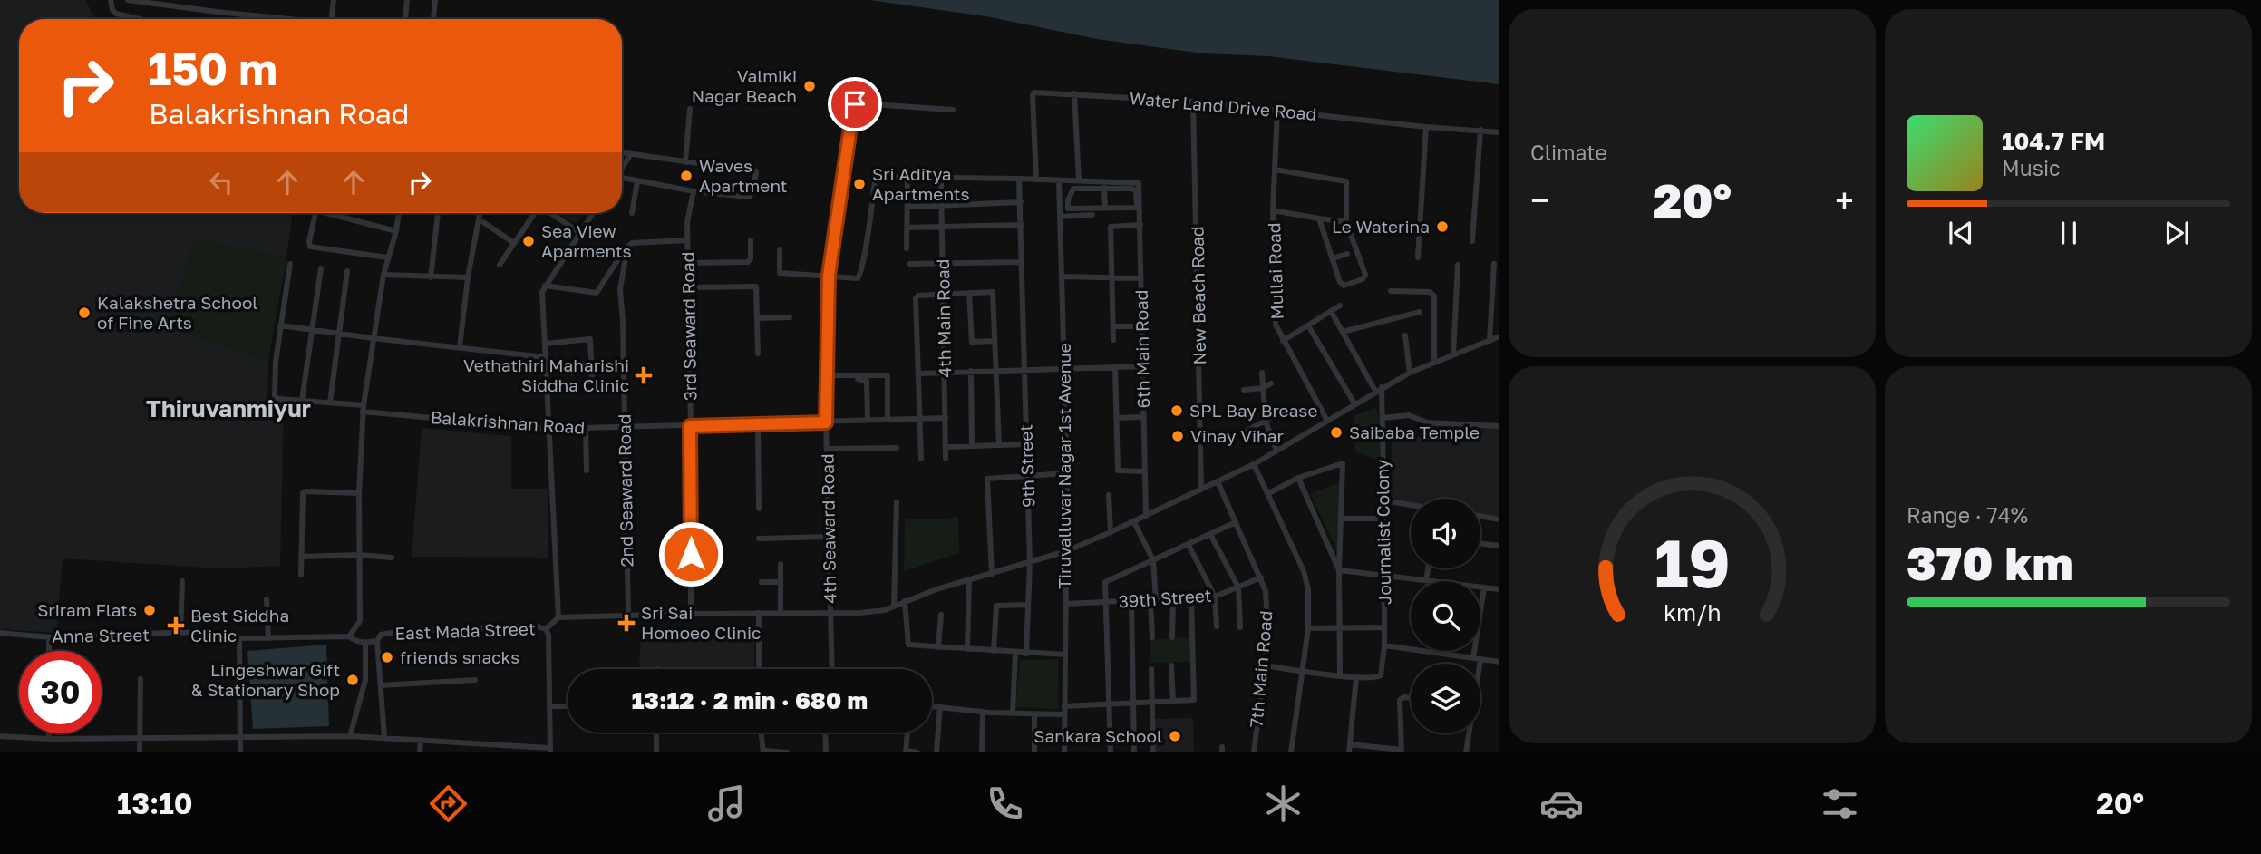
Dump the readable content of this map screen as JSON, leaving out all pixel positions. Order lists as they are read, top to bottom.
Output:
{
  "streets": {
    "street": [
      "Water Land Drive Road",
      "Mullai Road",
      "New Beach Road",
      "4th Main Road",
      "3rd Seaward Road",
      "6th Main Road",
      "Balakrishnan Road",
      "9th Street",
      "Tiruvalluvar Nagar 1st Avenue",
      "2nd Seaward Road",
      "4th Seaward Road",
      "Journalist Colony",
      "39th Street",
      "East Mada Street",
      "Anna Street",
      "7th Main Road"
    ]
  },
  "crossings": [
    ["Water Land Drive Road", "Mullai Road"],
    ["Water Land Drive Road", "New Beach Road"],
    ["4th Main Road", "Balakrishnan Road"],
    ["3rd Seaward Road", "Balakrishnan Road"],
    ["3rd Seaward Road", "2nd Seaward Road"],
    ["Balakrishnan Road", "2nd Seaward Road"],
    ["Balakrishnan Road", "4th Seaward Road"],
    ["Tiruvalluvar Nagar 1st Avenue", "39th Street"],
    ["39th Street", "7th Main Road"],
    ["East Mada Street", "Anna Street"]
  ],
  "districts": ["Thiruvanmiyur"],
  "places": {
    "other": [
      "Valmiki Nagar Beach",
      "Waves Apartment",
      "Sri Aditya Apartments",
      "Le Waterina",
      "Sea View Aparments",
      "Kalakshetra School of Fine Arts",
      "SPL Bay Brease",
      "Saibaba Temple",
      "Vinay Vihar",
      "Sriram Flats",
      "friends snacks",
      "Lingeshwar Gift & Stationary Shop",
      "Sankara School"
    ],
    "health": ["Vethathiri Maharishi Siddha Clinic", "Sri Sai Homoeo Clinic", "Best Siddha Clinic"]
  },
  "page": {
    "tile": [
      "Climate",
      ["Range · 74%", "370 km"]
    ],
    "turn": ["150 m", "Balakrishnan Road"],
    "song": ["104.7 FM", "Music"],
    "heat": ["−", "20°", "+"],
    "limit": "30",
    "trip": "13:12 · 2 min · 680 m",
    "tabs": ["13:10", "20°"],
    "gauge": ["19", "km/h"]
  }
}
